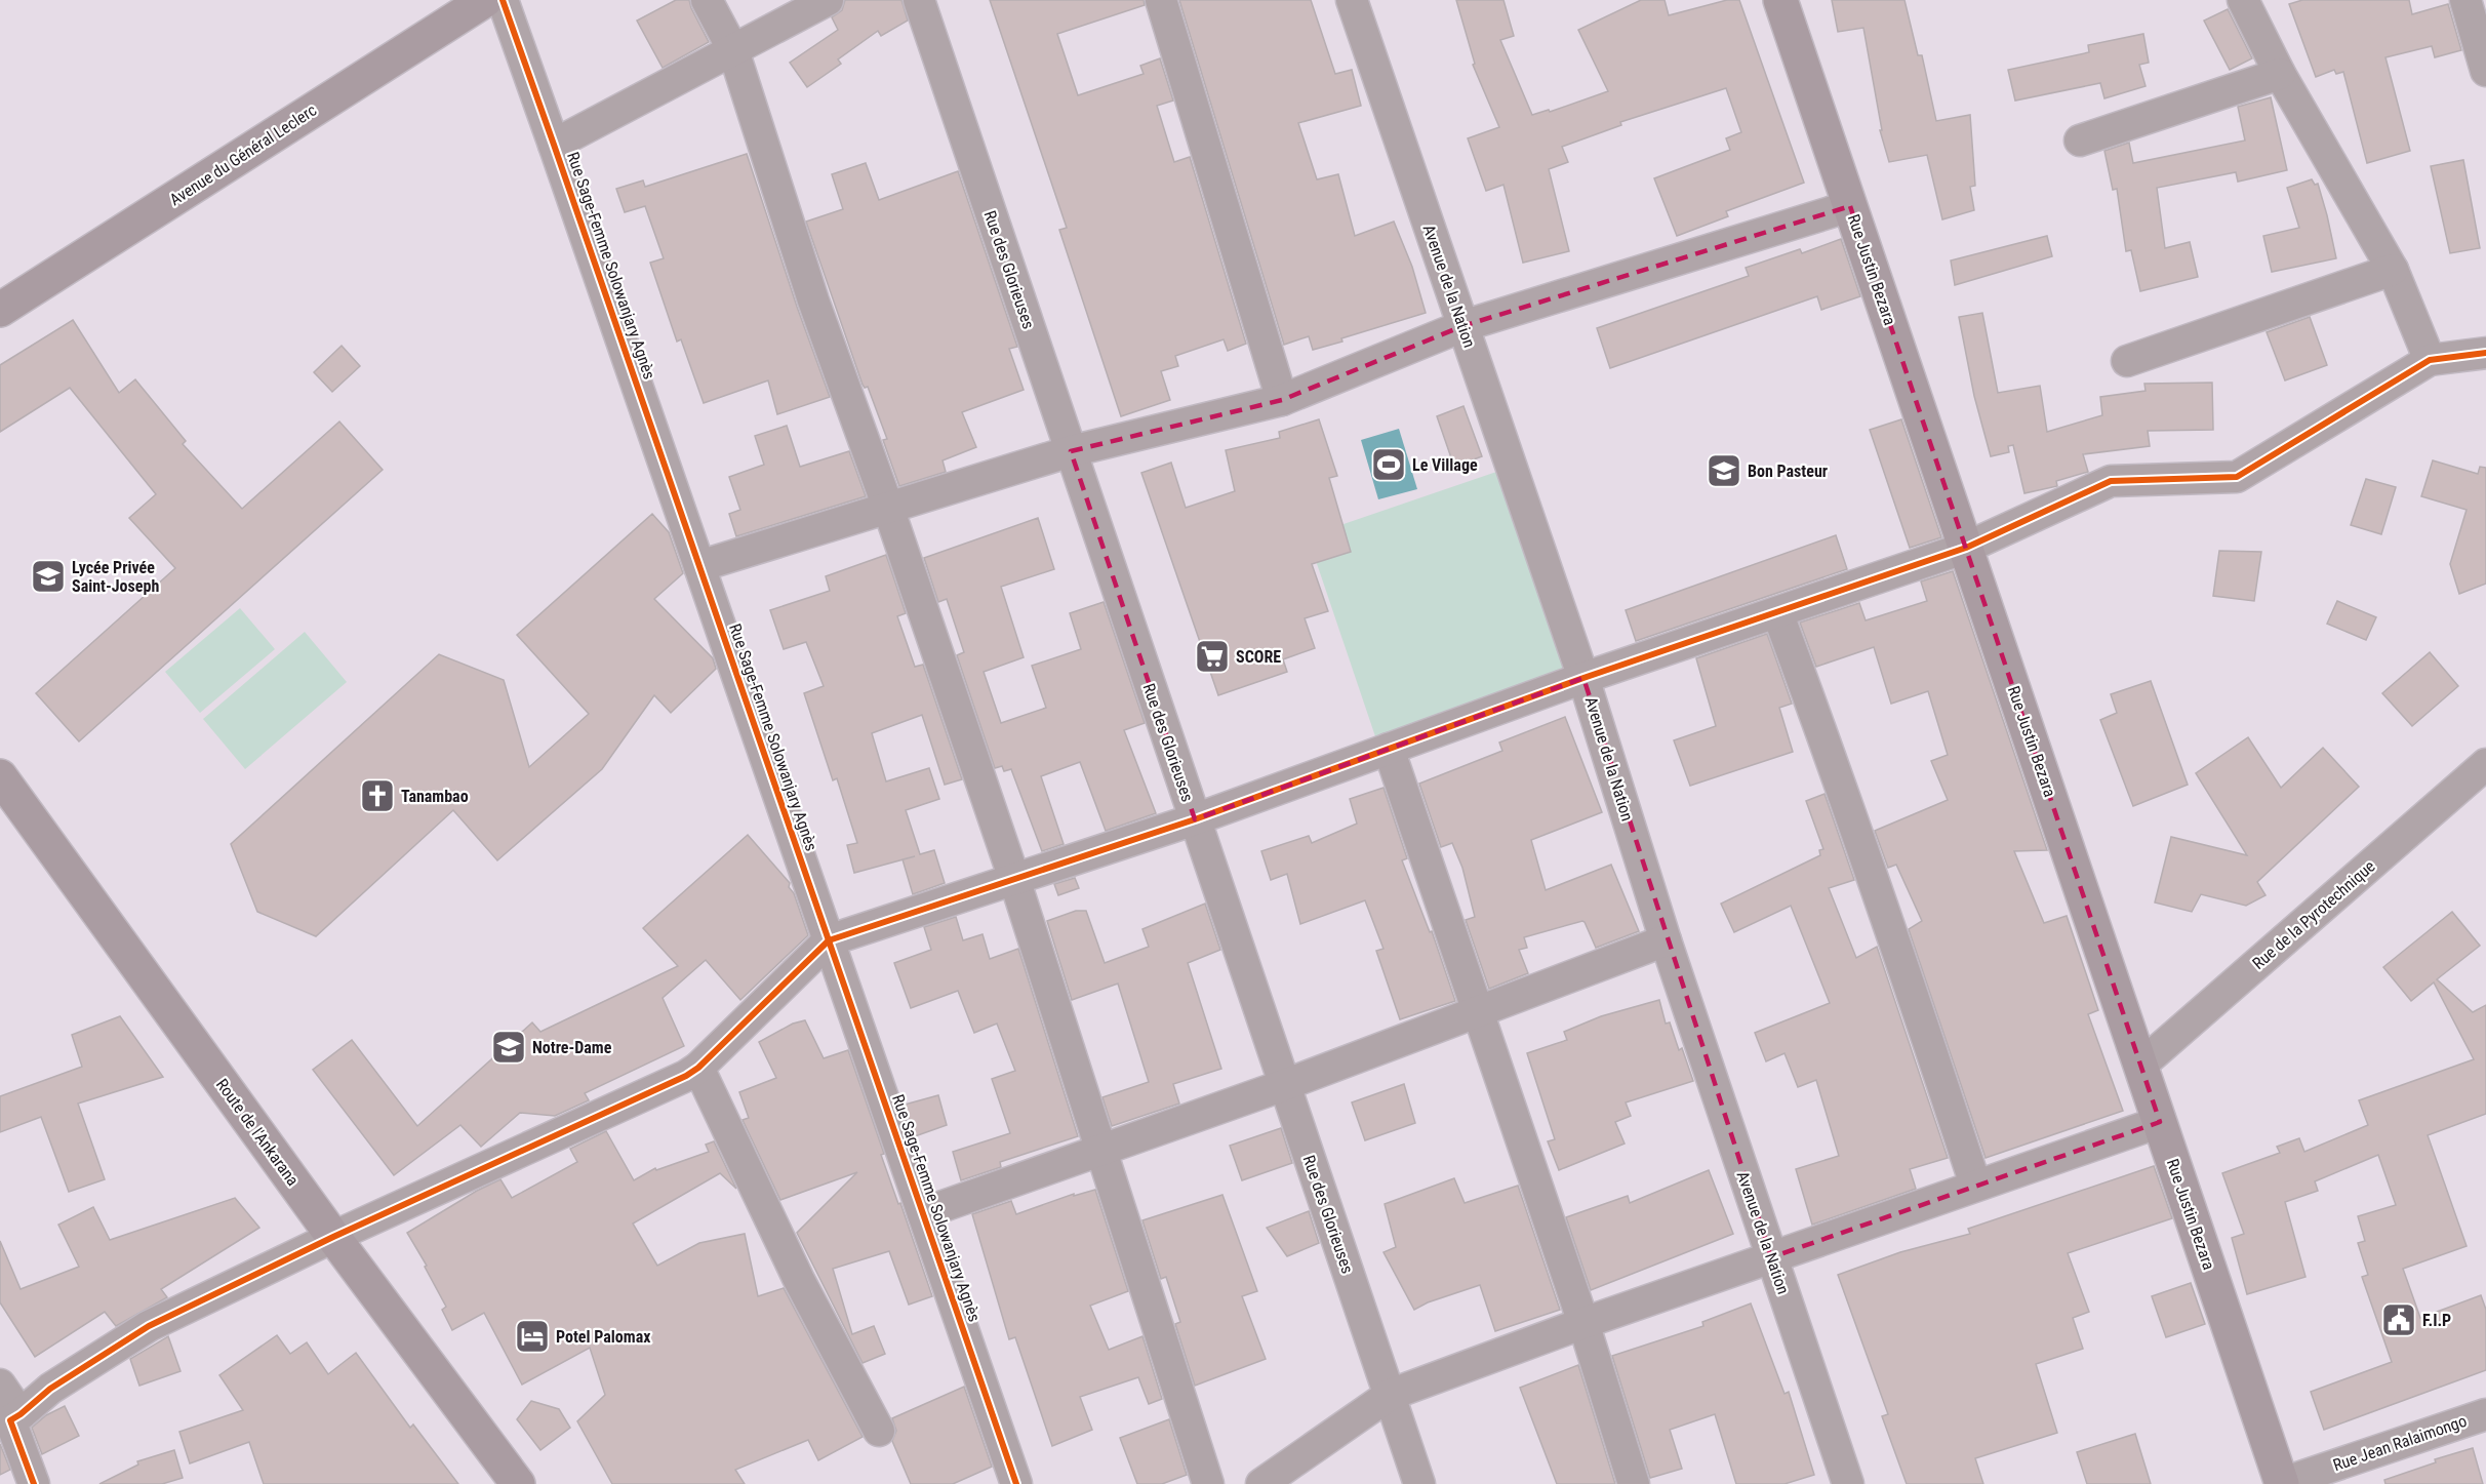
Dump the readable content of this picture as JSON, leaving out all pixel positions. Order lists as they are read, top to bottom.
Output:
{
  "streets": {
    "main road": ["Avenue du Général Leclerc", "Rue Justin Bezara", "Route de l'Ankarana"],
    "street": [
      "Rue Sage-Femme Solowanjary Agnès",
      "Rue des Glorieuses",
      "Avenue de la Nation",
      "Rue de la Pyrotechnique",
      "Rue Jean Ralaimongo"
    ]
  },
  "crossings": [
    ["Rue Justin Bezara", "Rue de la Pyrotechnique"],
    ["Rue Justin Bezara", "Rue Jean Ralaimongo"]
  ],
  "places": {
    "sports": ["Le Village"],
    "school or university": ["Bon Pasteur", "Lycée Privée Saint-Joseph", "Notre-Dame"],
    "supermarket": ["SCORE"],
    "church": ["Tanambao"],
    "public building": ["F.I.P"],
    "hotel": ["Potel Palomax"]
  }
}
